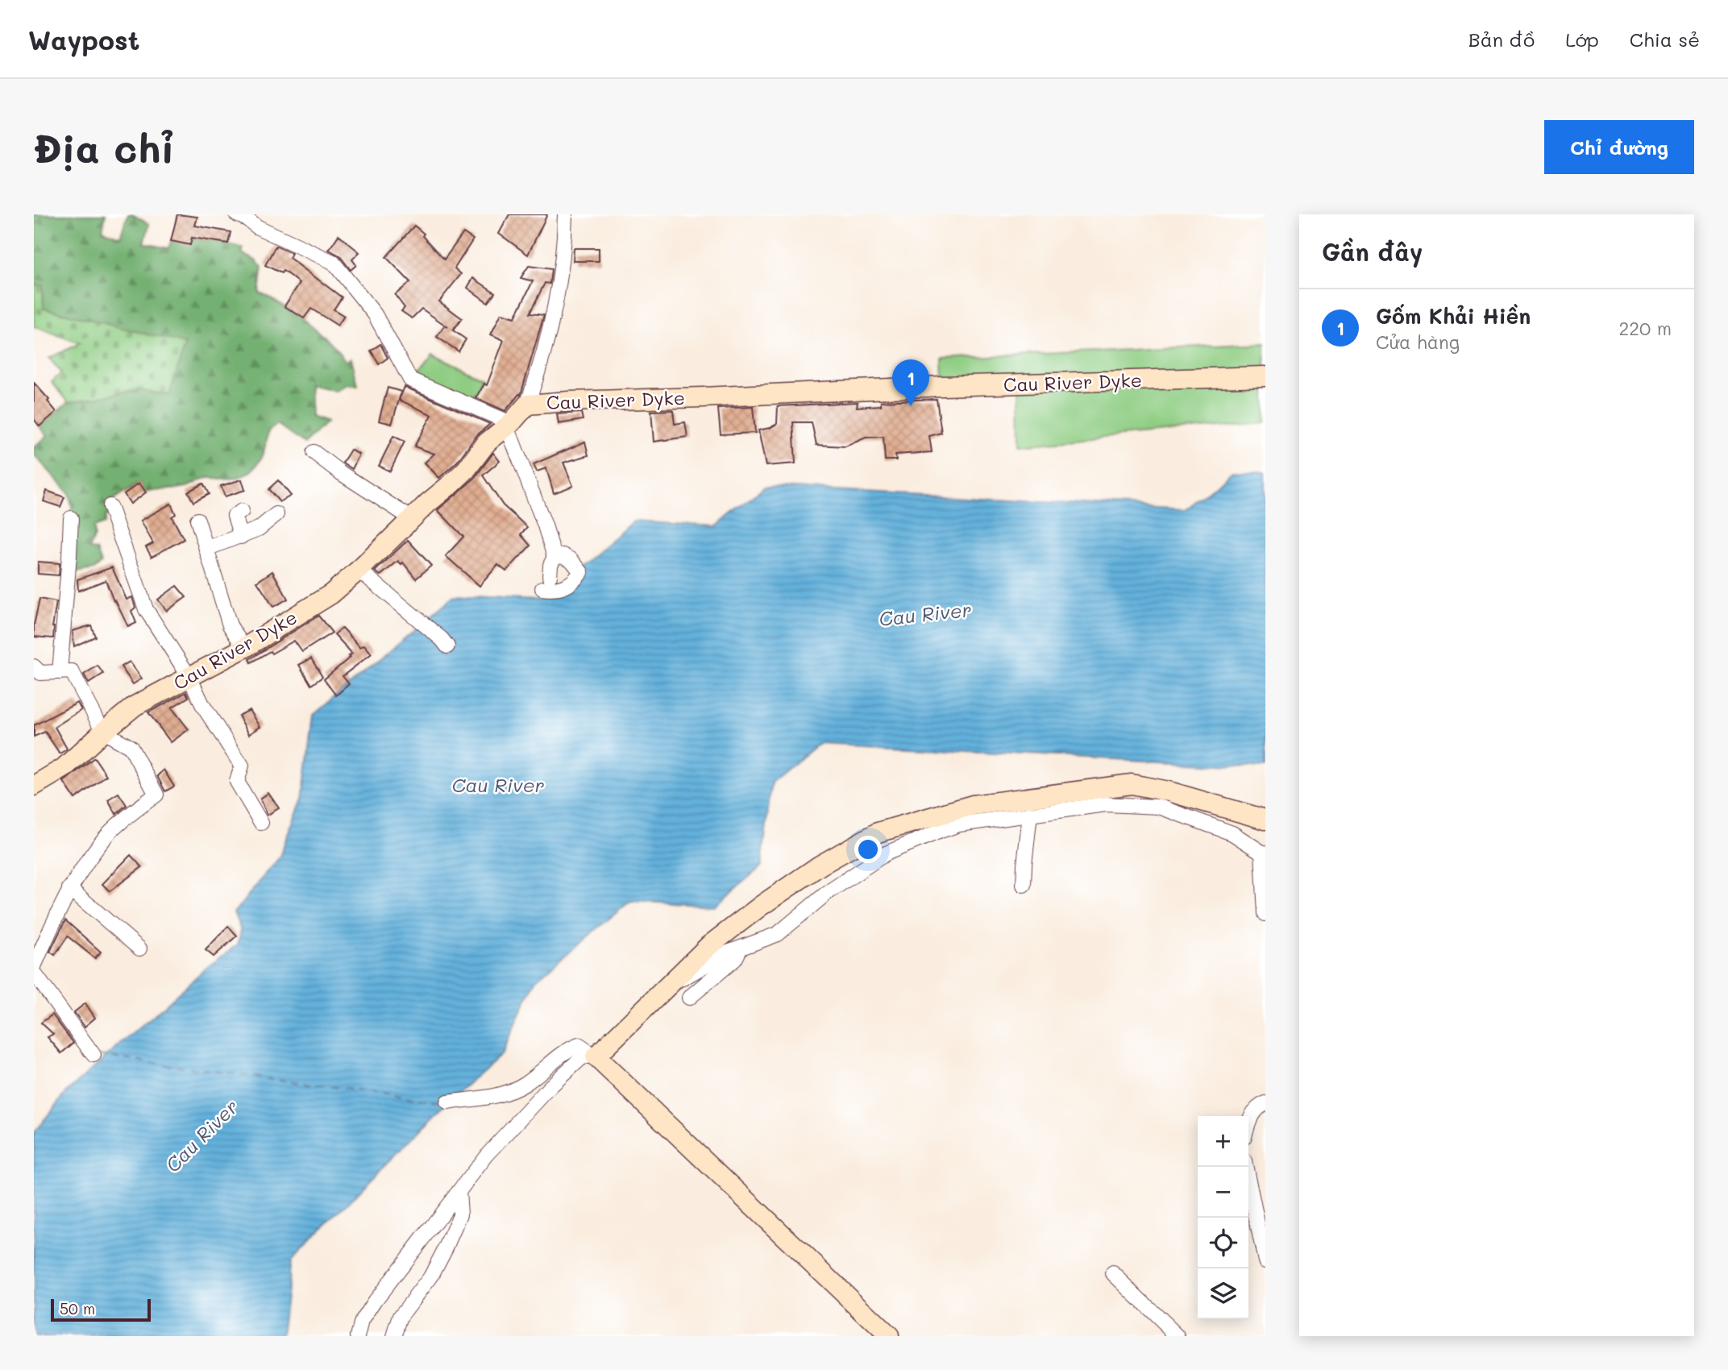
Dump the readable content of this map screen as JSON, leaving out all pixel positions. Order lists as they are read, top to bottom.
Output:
{
  "streets": {
    "main road": ["Cau River Dyke"]
  },
  "water": ["Cau River"],
  "scale_bar": "50 m",
  "page": {
    "header": "Waypost",
    "nav": ["Bản đồ", "Lớp", "Chia sẻ"],
    "buttons": "Chỉ đường",
    "title": "Địa chỉ",
    "heading": "Gần đây",
    "list": [
      {
        "mark": "1",
        "name": "Gốm Khải Hiền",
        "note": "Cửa hàng",
        "value": "220 m"
      }
    ],
    "pins": "1",
    "map_buttons": ["+", "−"],
    "scale": "50 m"
  }
}
